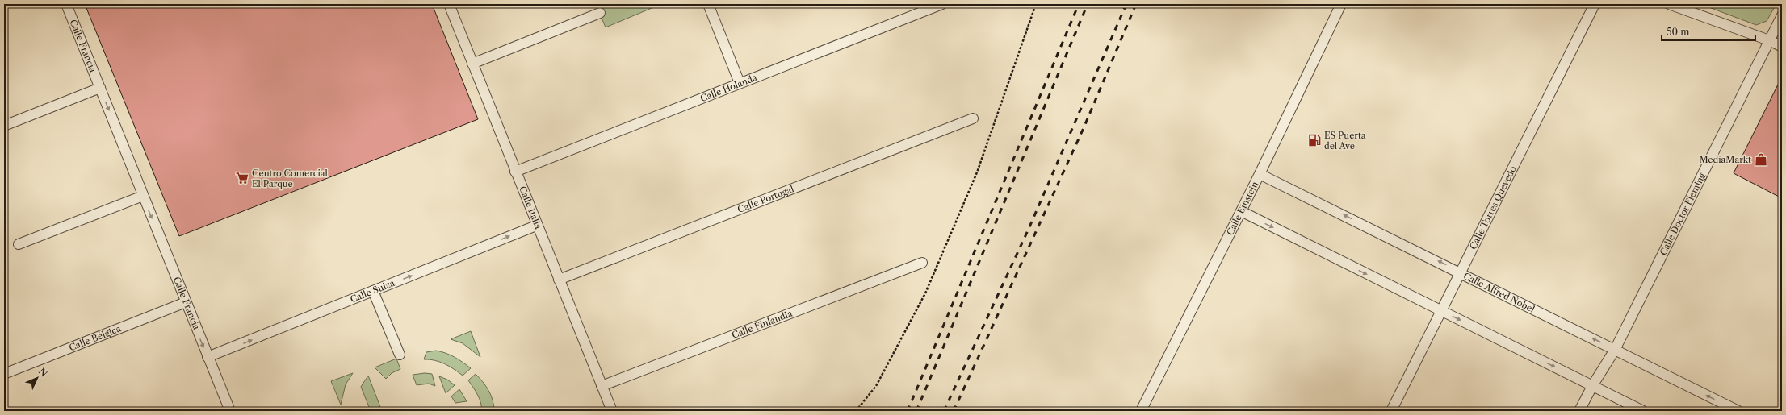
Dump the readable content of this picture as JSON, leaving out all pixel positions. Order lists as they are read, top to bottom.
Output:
{
  "streets": {
    "street": [
      "Calle Francia",
      "Calle Holanda",
      "Calle Portugal",
      "Calle Italia",
      "Calle Einstein",
      "Calle Torres Quevedo",
      "Calle Doctor Fleming",
      "Calle Suiza",
      "Calle Alfred Nobel",
      "Calle Finlandia",
      "Calle Bélgica"
    ]
  },
  "crossings": [
    ["Calle Francia", "Calle Suiza"],
    ["Calle Francia", "Calle Bélgica"],
    ["Calle Holanda", "Calle Italia"],
    ["Calle Portugal", "Calle Italia"],
    ["Calle Italia", "Calle Suiza"],
    ["Calle Italia", "Calle Finlandia"],
    ["Calle Einstein", "Calle Alfred Nobel"],
    ["Calle Torres Quevedo", "Calle Alfred Nobel"],
    ["Calle Doctor Fleming", "Calle Alfred Nobel"]
  ],
  "one_way": ["Calle Francia", "Calle Suiza"],
  "places": {
    "fuel station": ["ES Puerta del Ave"],
    "shop": ["MediaMarkt"],
    "supermarket": ["Centro Comercial El Parque"]
  },
  "scale_bar": "50 m",
  "north": "top right"
}
